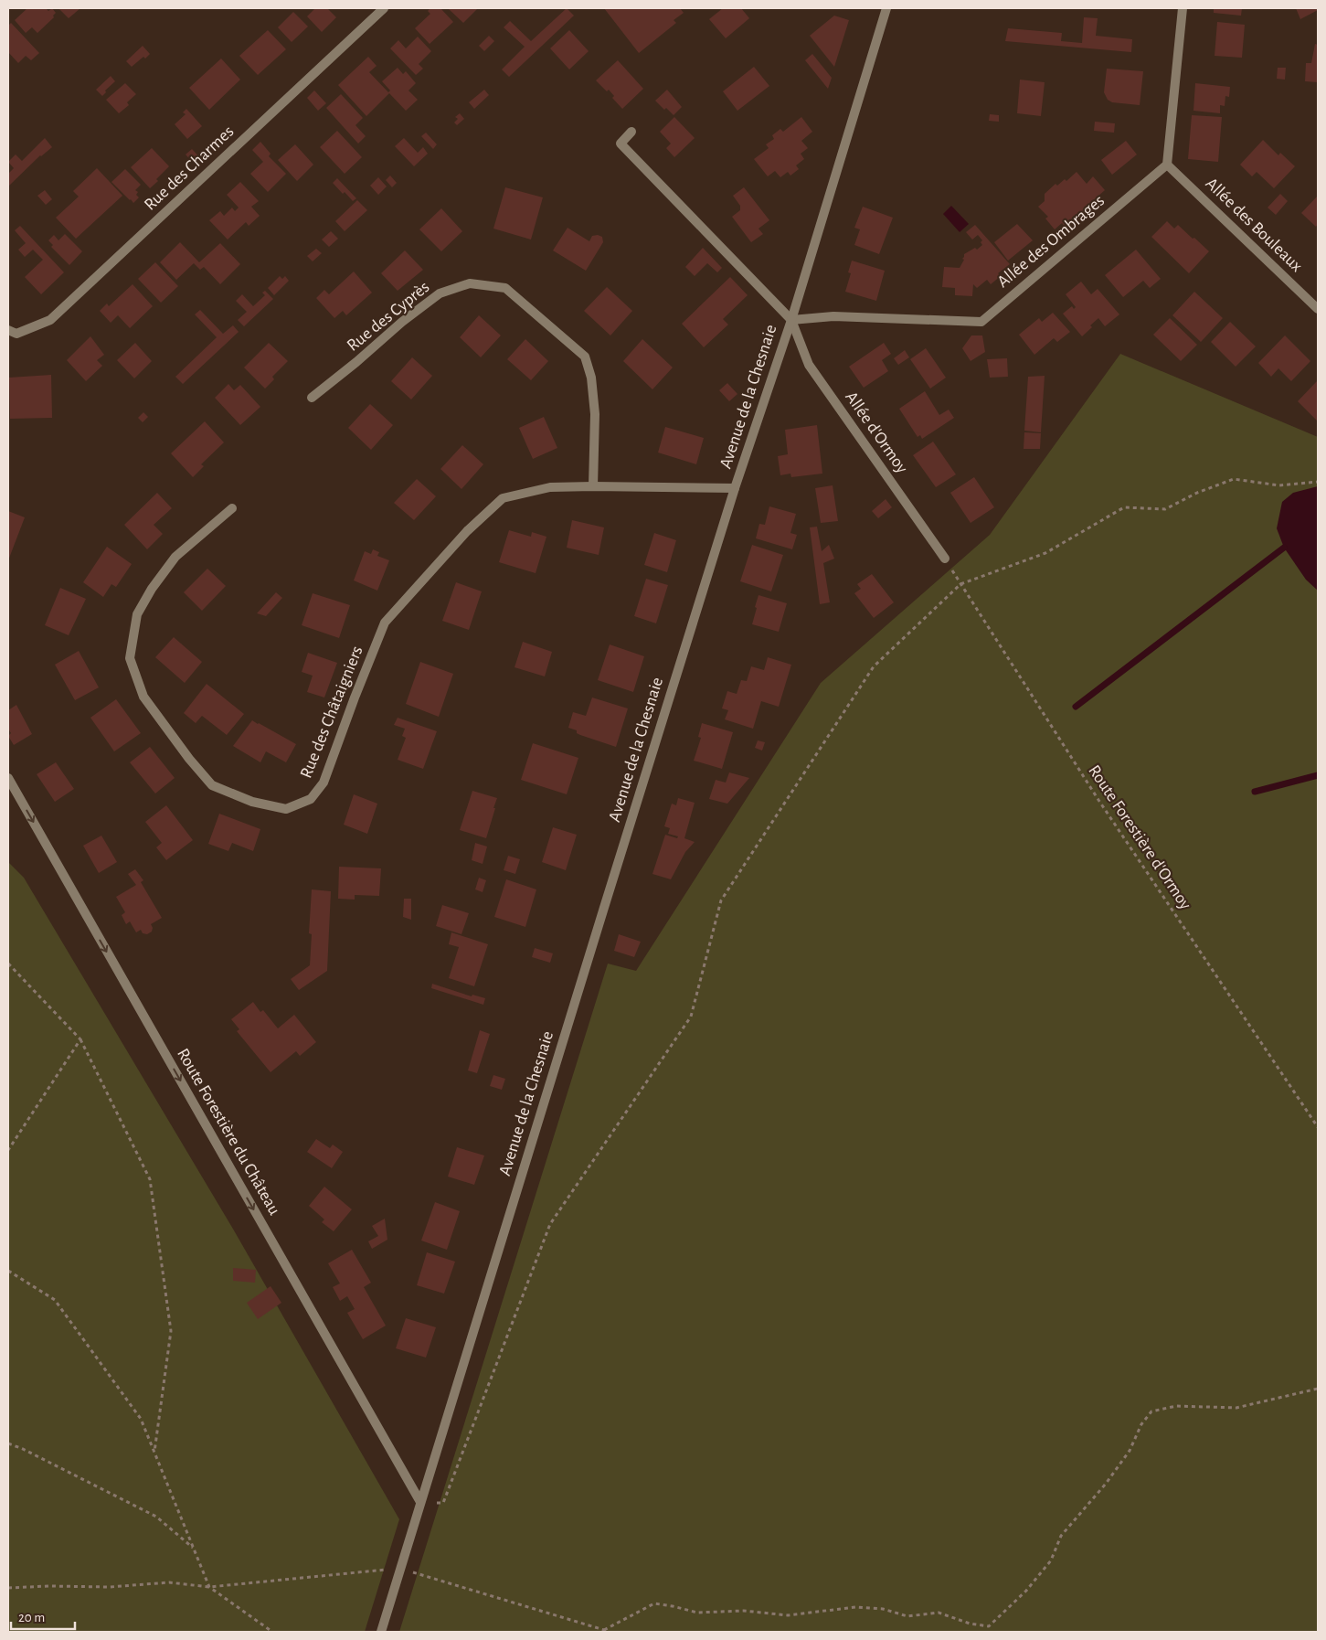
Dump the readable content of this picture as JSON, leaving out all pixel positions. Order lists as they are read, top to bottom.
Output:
{
  "streets": {
    "street": [
      "Rue des Charmes",
      "Allée des Bouleaux",
      "Allée des Ombrages",
      "Rue des Cyprès",
      "Avenue de la Chesnaie",
      "Allée d'Ormoy",
      "Rue des Châtaigniers",
      "Route Forestière du Château"
    ],
    "path": ["Route Forestière d'Ormoy"]
  },
  "crossings": [
    ["Allée des Bouleaux", "Allée des Ombrages"],
    ["Allée des Ombrages", "Avenue de la Chesnaie"],
    ["Allée des Ombrages", "Allée d'Ormoy"],
    ["Rue des Cyprès", "Rue des Châtaigniers"],
    ["Avenue de la Chesnaie", "Allée d'Ormoy"],
    ["Avenue de la Chesnaie", "Rue des Châtaigniers"],
    ["Avenue de la Chesnaie", "Route Forestière du Château"],
    ["Allée d'Ormoy", "Route Forestière d'Ormoy"]
  ],
  "one_way": ["Route Forestière du Château"],
  "scale_bar": "20 m"
}
